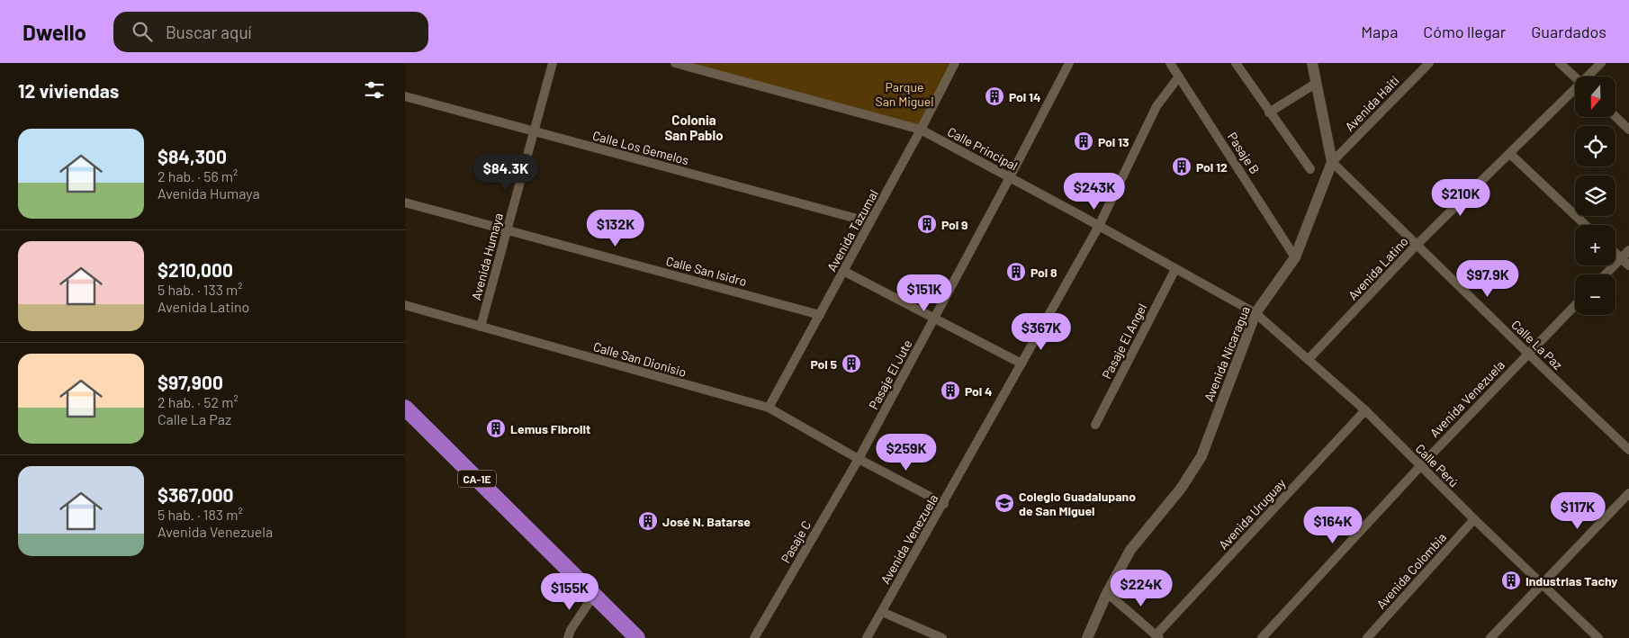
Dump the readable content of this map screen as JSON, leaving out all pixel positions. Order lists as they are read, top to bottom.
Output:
{
  "streets": {
    "highway": ["CA-1E"],
    "street": [
      "Avenida Haití",
      "Calle Los Gemelos",
      "Calle Principal",
      "Pasaje B",
      "Avenida Tazumal",
      "Avenida Humaya",
      "Avenida Latino",
      "Calle San Isidro",
      "Pasaje El Angel",
      "Calle La Paz",
      "Avenida Nicaragua",
      "Calle San Dionisio",
      "Pasaje El Jute",
      "Avenida Venezuela",
      "Calle Perú",
      "Avenida Uruguay",
      "Pasaje C",
      "Avenida Colombia"
    ]
  },
  "crossings": [
    ["Avenida Haití", "Calle La Paz"],
    ["Avenida Haití", "Avenida Nicaragua"],
    ["Calle Los Gemelos", "Avenida Tazumal"],
    ["Calle Los Gemelos", "Avenida Humaya"],
    ["Calle Principal", "Avenida Tazumal"],
    ["Calle Principal", "Pasaje El Angel"],
    ["Calle Principal", "Avenida Nicaragua"],
    ["Calle Principal", "Pasaje El Jute"],
    ["Calle Principal", "Avenida Venezuela"],
    ["Calle Principal", "Calle Perú"],
    ["Pasaje B", "Avenida Nicaragua"],
    ["Pasaje B", "Avenida Venezuela"],
    ["Avenida Tazumal", "Calle San Isidro"],
    ["Avenida Tazumal", "Calle San Dionisio"],
    ["Avenida Humaya", "Calle San Isidro"],
    ["Avenida Humaya", "Calle San Dionisio"],
    ["Avenida Latino", "Calle La Paz"],
    ["Avenida Latino", "Calle Perú"],
    ["Calle La Paz", "Avenida Nicaragua"],
    ["Calle La Paz", "Avenida Venezuela"],
    ["Avenida Nicaragua", "Calle Perú"],
    ["Calle San Dionisio", "Pasaje El Jute"],
    ["Calle San Dionisio", "Avenida Venezuela"],
    ["Calle San Dionisio", "Pasaje C"],
    ["Pasaje El Jute", "Pasaje C"],
    ["Avenida Venezuela", "Calle Perú"],
    ["Calle Perú", "Avenida Uruguay"],
    ["Calle Perú", "Avenida Colombia"]
  ],
  "districts": ["Colonia San Pablo"],
  "parks": ["Parque San Miguel"],
  "places": {
    "building": [
      "Pol 14",
      "Pol 13",
      "Pol 12",
      "Pol 9",
      "Pol 8",
      "Pol 5",
      "Pol 4",
      "Lemus Fibrolit",
      "José N. Batarse",
      "Industrias Tachy"
    ],
    "school or university": ["Colegio Guadalupano de San Miguel"]
  },
  "north": "bottom",
  "page": {
    "header": "Dwello",
    "search": "Buscar aquí",
    "nav": ["Mapa", "Cómo llegar", "Guardados"],
    "heading": "12 viviendas",
    "map_buttons": ["+", "−"],
    "list": [
      {
        "name": "$84,300",
        "note": "2 hab. · 56 m² · Avenida Humaya"
      },
      {
        "name": "$210,000",
        "note": "5 hab. · 133 m² · Avenida Latino"
      },
      {
        "name": "$97,900",
        "note": "2 hab. · 52 m² · Calle La Paz"
      },
      {
        "name": "$367,000",
        "note": "5 hab. · 183 m² · Avenida Venezuela"
      }
    ],
    "price": [
      "$84.3K",
      "$243K",
      "$210K",
      "$132K",
      "$97.9K",
      "$151K",
      "$367K",
      "$259K",
      "$117K",
      "$164K",
      "$224K",
      "$155K"
    ]
  }
}
